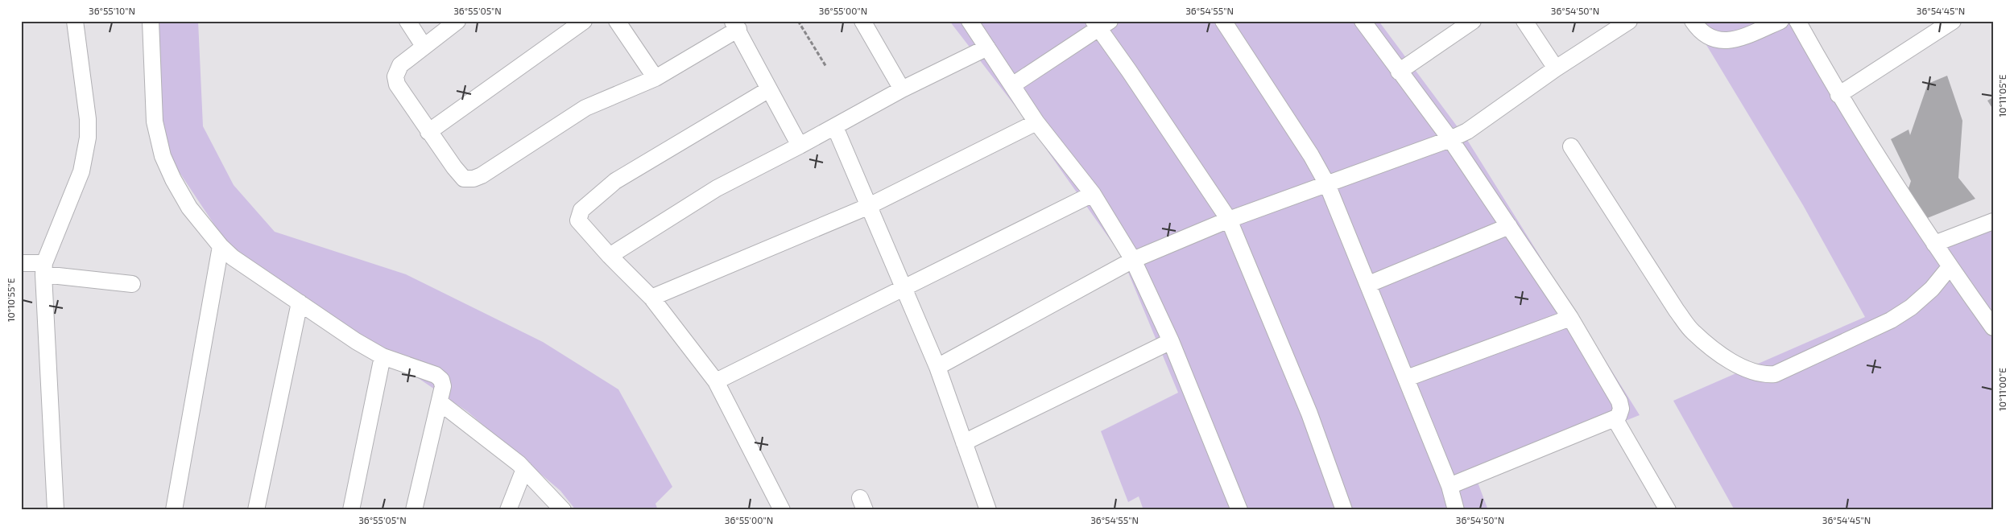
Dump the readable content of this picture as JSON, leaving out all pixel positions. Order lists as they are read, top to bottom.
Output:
{
  "coordinates": [
    "36°55'10\"N",
    "36°55'05\"N",
    "36°55'00\"N",
    "36°54'55\"N",
    "36°54'50\"N",
    "36°54'45\"N",
    "10°11'05\"E",
    "10°10'55\"E",
    "10°11'00\"E"
  ]
}
